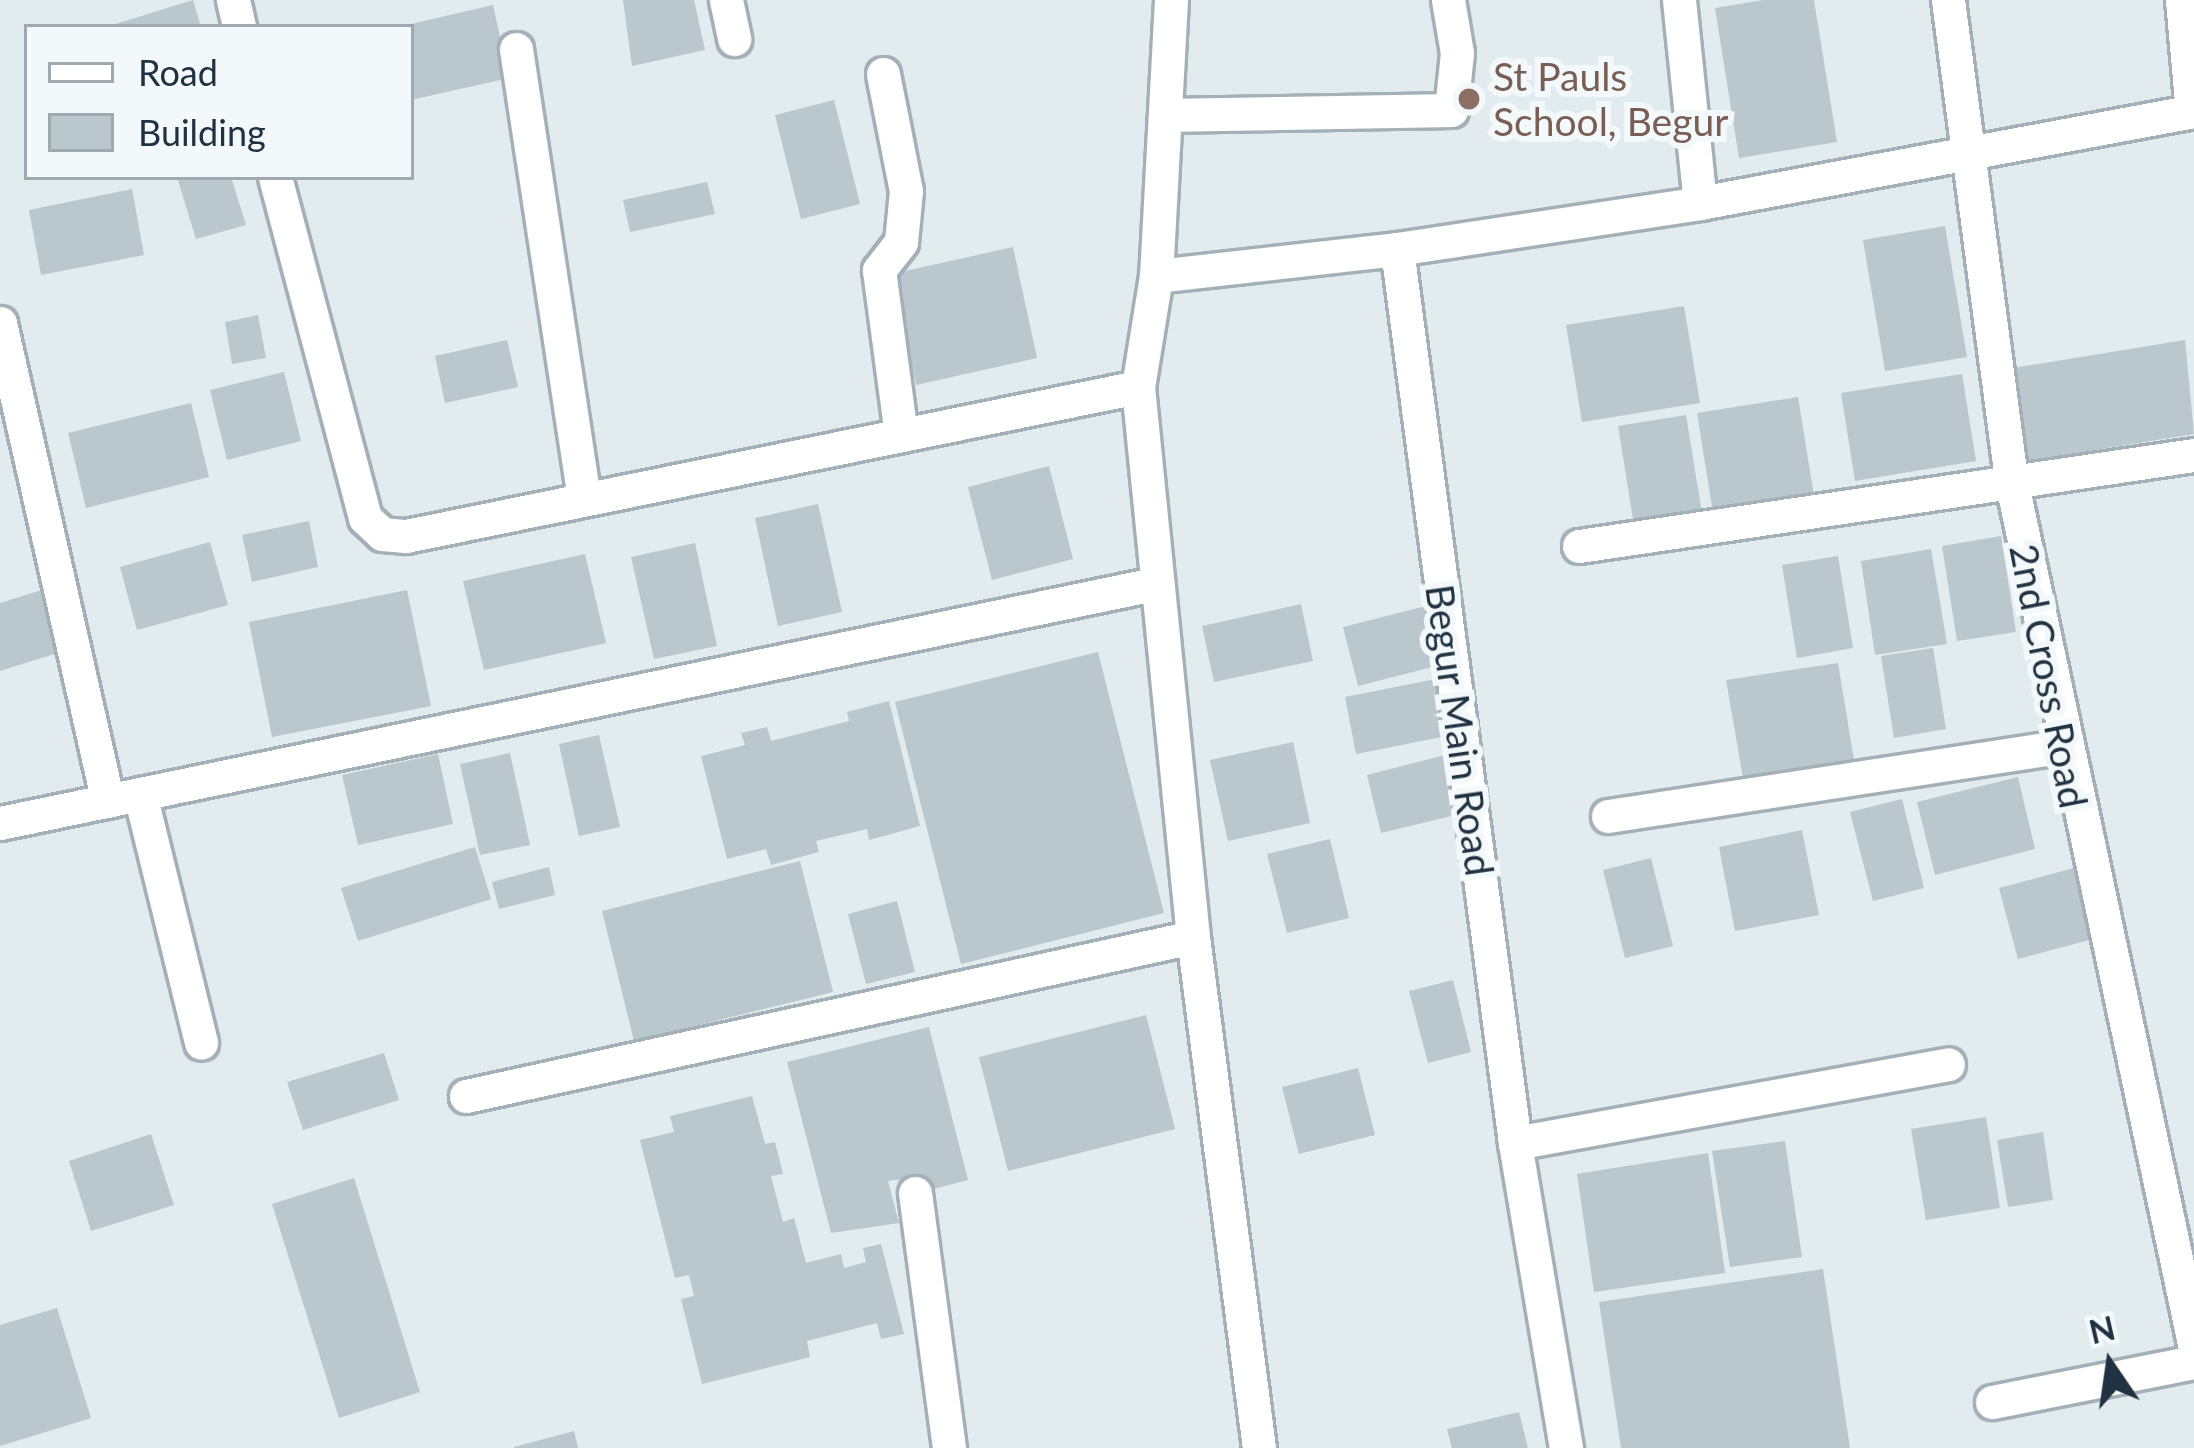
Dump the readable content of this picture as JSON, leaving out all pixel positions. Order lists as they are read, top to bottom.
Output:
{
  "streets": {
    "street": ["2nd Cross Road", "Begur Main Road"]
  },
  "places": ["St Pauls School, Begur"],
  "legend": ["Road", "Building"],
  "north": "top"
}
